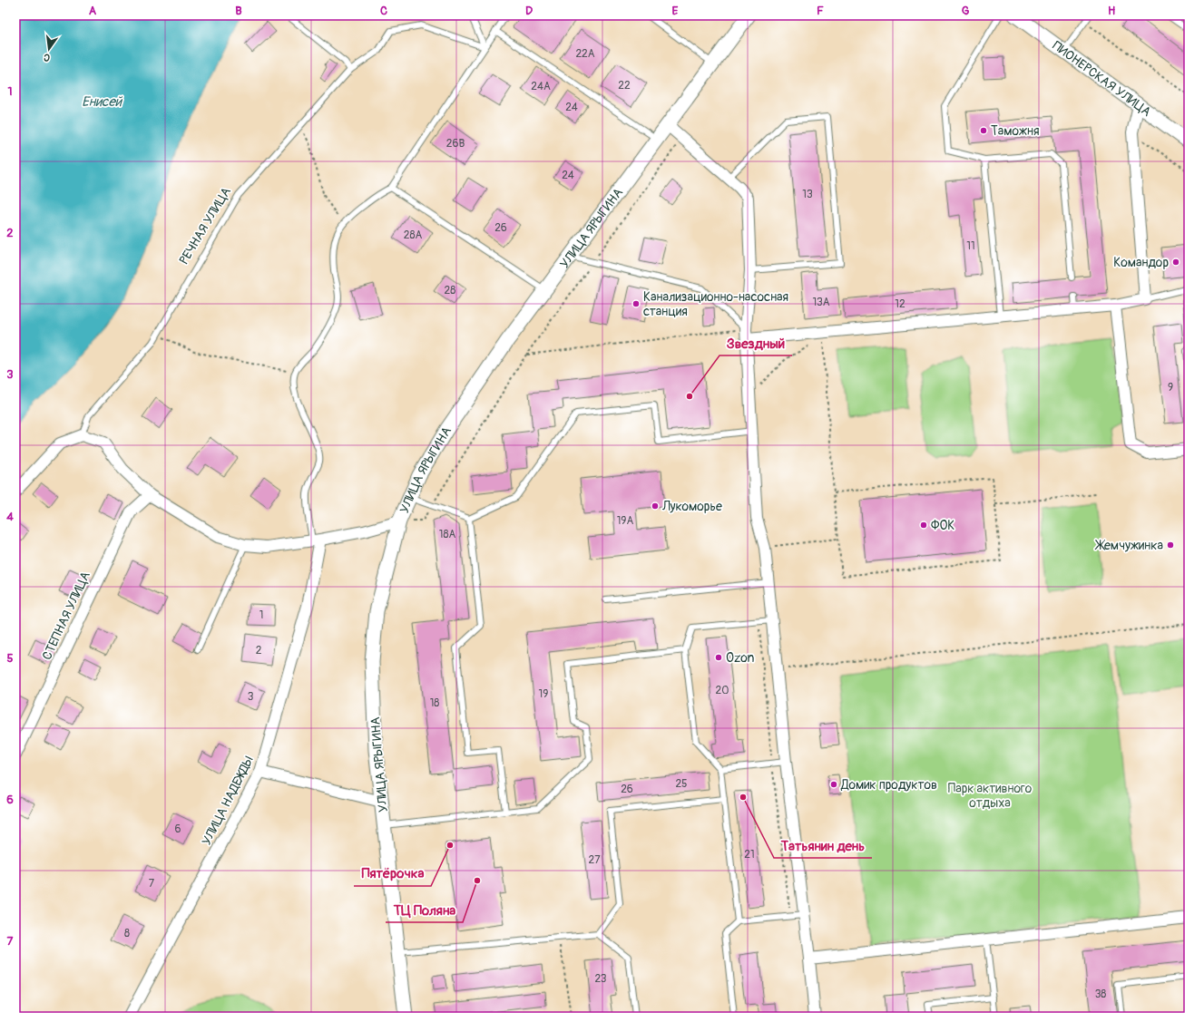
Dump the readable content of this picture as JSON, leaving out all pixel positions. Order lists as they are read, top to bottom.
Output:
{
  "streets": {
    "street": [
      "ПИОНЕРСКАЯ УЛИЦА",
      "УЛИЦА ЯРЫГИНА",
      "СТЕПНАЯ УЛИЦА",
      "УЛИЦА НАДЕЖДЫ"
    ],
    "lane": ["РЕЧНАЯ УЛИЦА"]
  },
  "water": ["Енисей"],
  "parks": ["Парк активного отдыха"],
  "places": [
    "Таможня",
    "Командор",
    "Канализационно-насосная станция",
    "Звездный",
    "Лукоморье",
    "ФОК",
    "Жемчужинка",
    "Ozon",
    "Домик продуктов",
    "Татьянин день",
    "Пятёрочка",
    "ТЦ Поляна"
  ],
  "house_numbers": [
    "22А",
    "22",
    "24А",
    "24",
    "26В",
    "24",
    "13",
    "26",
    "28А",
    "11",
    "28",
    "13А",
    "12",
    "9",
    "19А",
    "18А",
    "1",
    "2",
    "20",
    "19",
    "3",
    "18",
    "25",
    "26",
    "6",
    "21",
    "27",
    "7",
    "8",
    "23",
    "38"
  ],
  "north": "bottom",
  "grid": {
    "columns": [
      "A",
      "B",
      "C",
      "D",
      "E",
      "F",
      "G",
      "H"
    ],
    "rows": [
      "1",
      "2",
      "3",
      "4",
      "5",
      "6",
      "7"
    ]
  }
}
